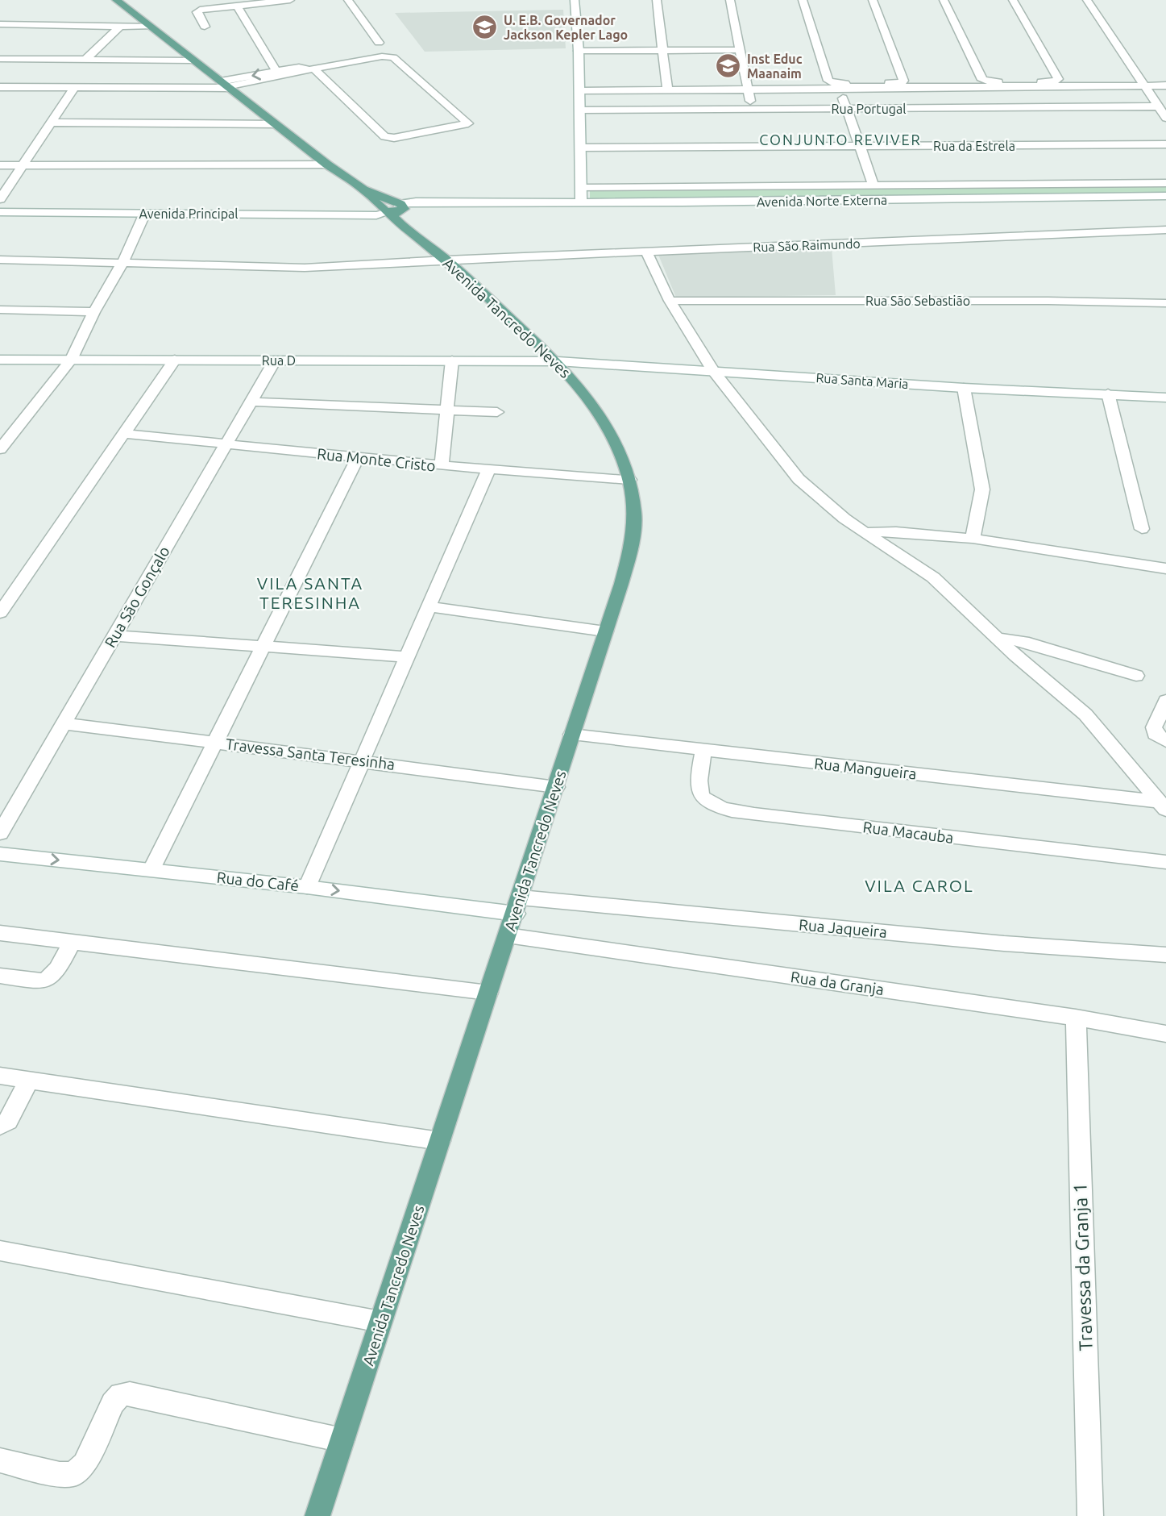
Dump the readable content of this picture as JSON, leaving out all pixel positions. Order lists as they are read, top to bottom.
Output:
{
  "streets": {
    "main road": ["Avenida Tancredo Neves"],
    "street": [
      "Rua Portugal",
      "Rua da Estrela",
      "Avenida Norte Externa",
      "Avenida Principal",
      "Rua São Raimundo",
      "Rua São Sebastião",
      "Rua D",
      "Rua Santa Maria",
      "Rua Monte Cristo",
      "Rua São Gonçalo",
      "Travessa Santa Teresinha",
      "Rua Mangueira",
      "Rua Macauba",
      "Rua do Café",
      "Rua Jaqueira",
      "Rua da Granja",
      "Travessa da Granja 1"
    ]
  },
  "crossings": [
    ["Avenida Norte Externa", "Avenida Principal"],
    ["Avenida Norte Externa", "Avenida Tancredo Neves"],
    ["Avenida Principal", "Avenida Tancredo Neves"],
    ["Rua São Raimundo", "Avenida Tancredo Neves"],
    ["Avenida Tancredo Neves", "Rua D"],
    ["Avenida Tancredo Neves", "Rua Santa Maria"],
    ["Avenida Tancredo Neves", "Rua Monte Cristo"],
    ["Avenida Tancredo Neves", "Travessa Santa Teresinha"],
    ["Avenida Tancredo Neves", "Rua Mangueira"],
    ["Avenida Tancredo Neves", "Rua do Café"],
    ["Avenida Tancredo Neves", "Rua Jaqueira"],
    ["Avenida Tancredo Neves", "Rua da Granja"],
    ["Rua D", "Rua Santa Maria"],
    ["Rua D", "Rua São Gonçalo"],
    ["Rua Monte Cristo", "Rua São Gonçalo"],
    ["Rua São Gonçalo", "Travessa Santa Teresinha"],
    ["Rua Mangueira", "Rua Macauba"],
    ["Rua do Café", "Rua Jaqueira"],
    ["Rua da Granja", "Travessa da Granja 1"]
  ],
  "districts": ["CONJUNTO REVIVER", "VILA SANTA TERESINHA", "VILA CAROL"],
  "places": {
    "school or university": ["U. E.B. Governador Jackson Kepler Lago", "Inst Educ Maanaim"]
  }
}
